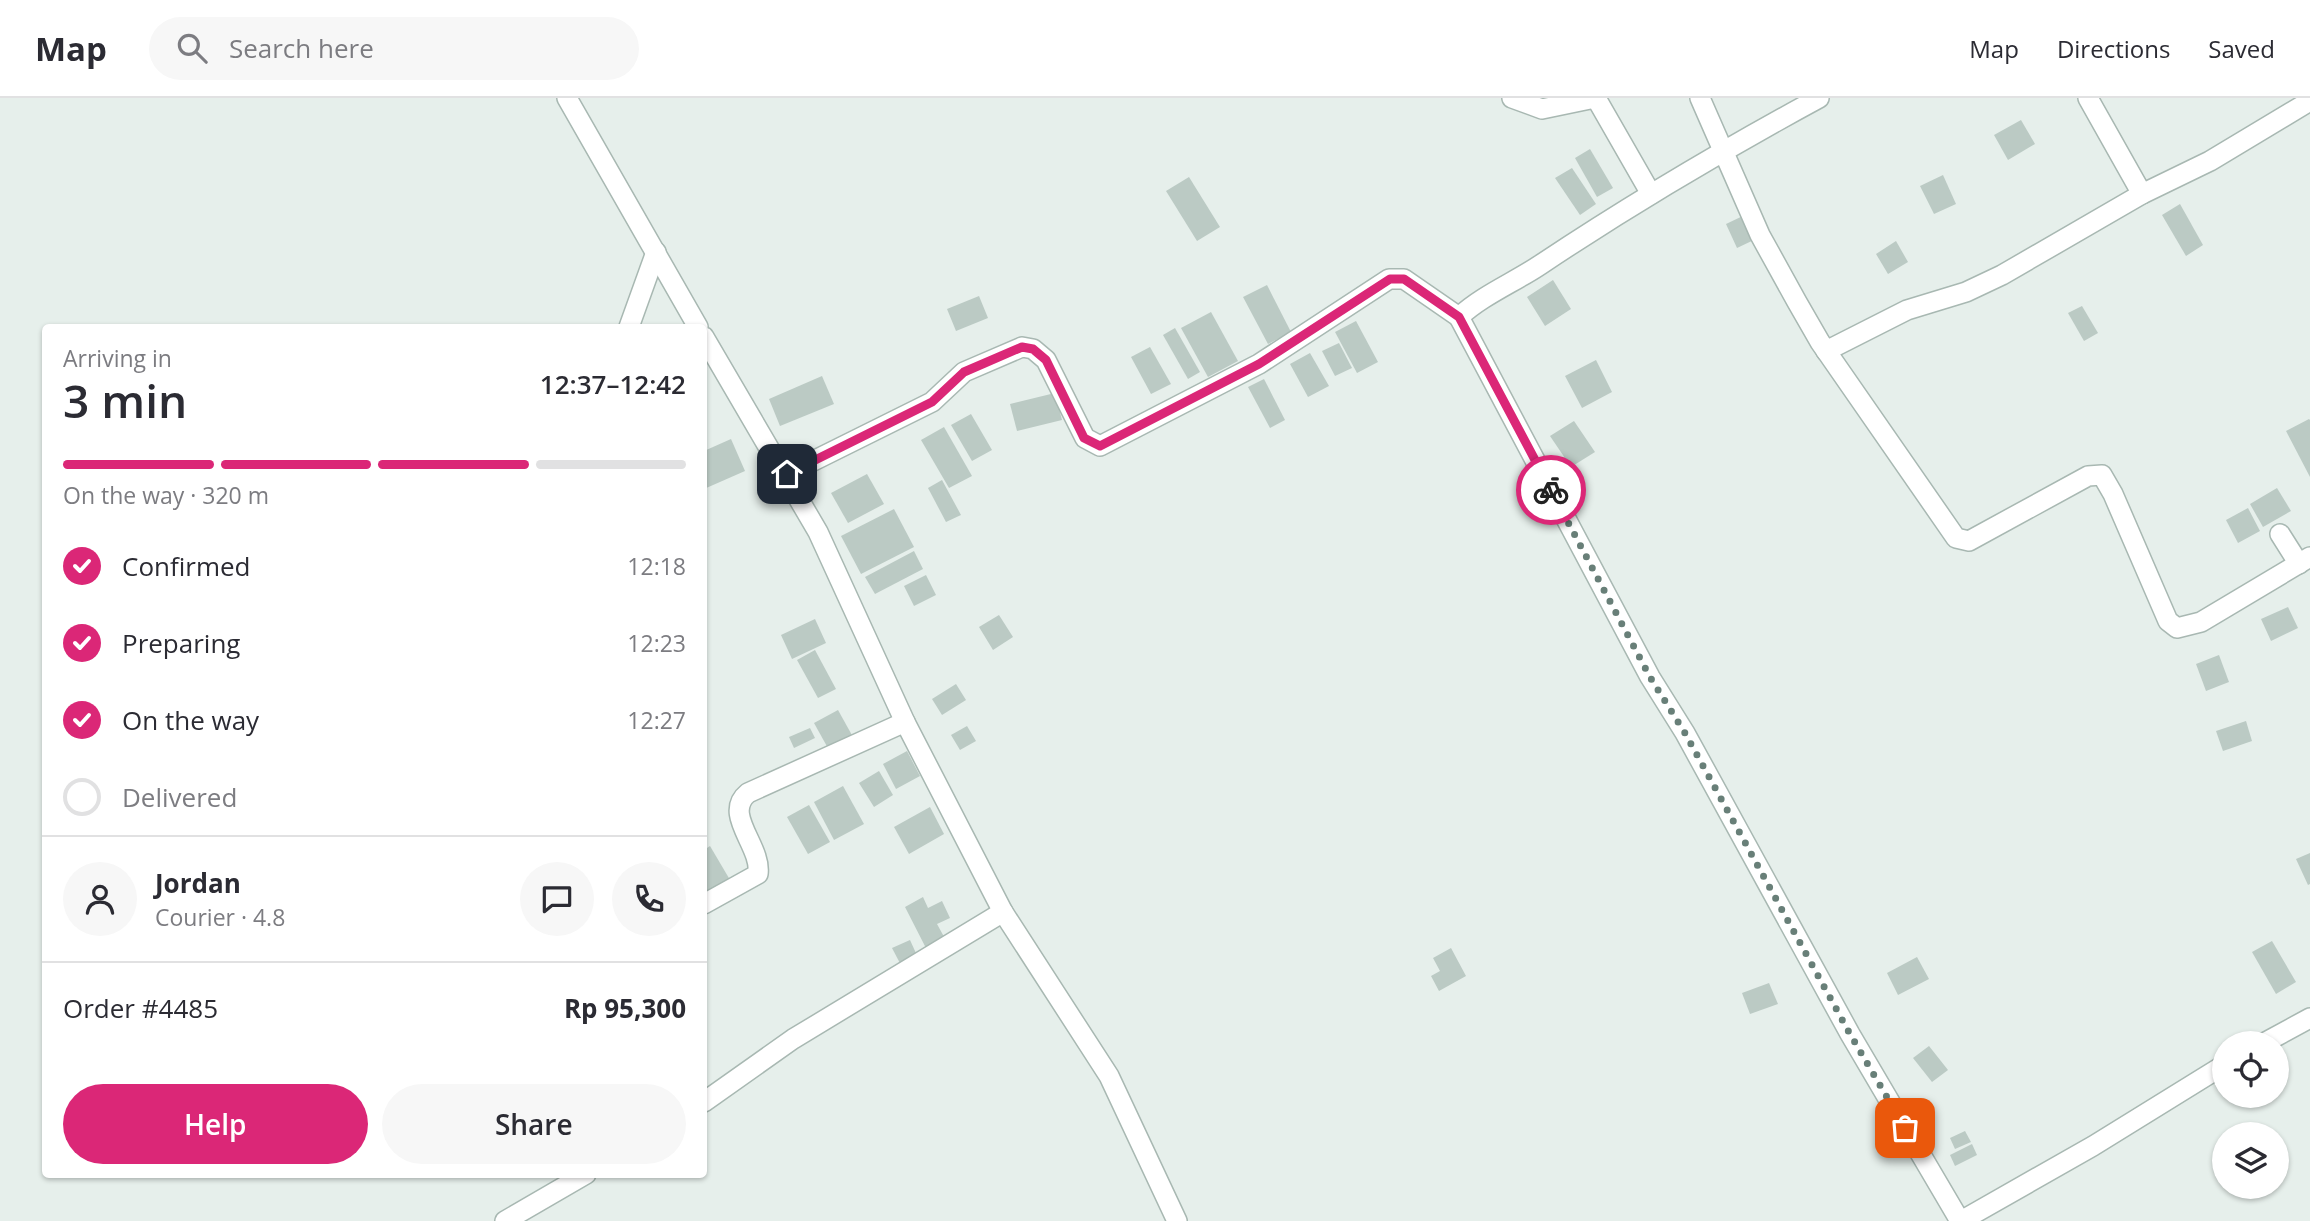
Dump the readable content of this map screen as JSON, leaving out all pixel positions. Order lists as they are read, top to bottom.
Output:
{
  "page": {
    "header": "Map",
    "search": "Search here",
    "nav": ["Map", "Directions", "Saved"],
    "heading": ["3 min", "Arriving in", "12:37–12:42"],
    "panel": [
      "Jordan",
      "Courier · 4.8",
      "Order #4485",
      "Rp 95,300"
    ],
    "bar": "On the way · 320 m",
    "list": [
      ["Confirmed", "12:18"],
      ["Preparing", "12:23"],
      ["On the way", "12:27"],
      "Delivered"
    ],
    "buttons": ["Help", "Share"]
  }
}
